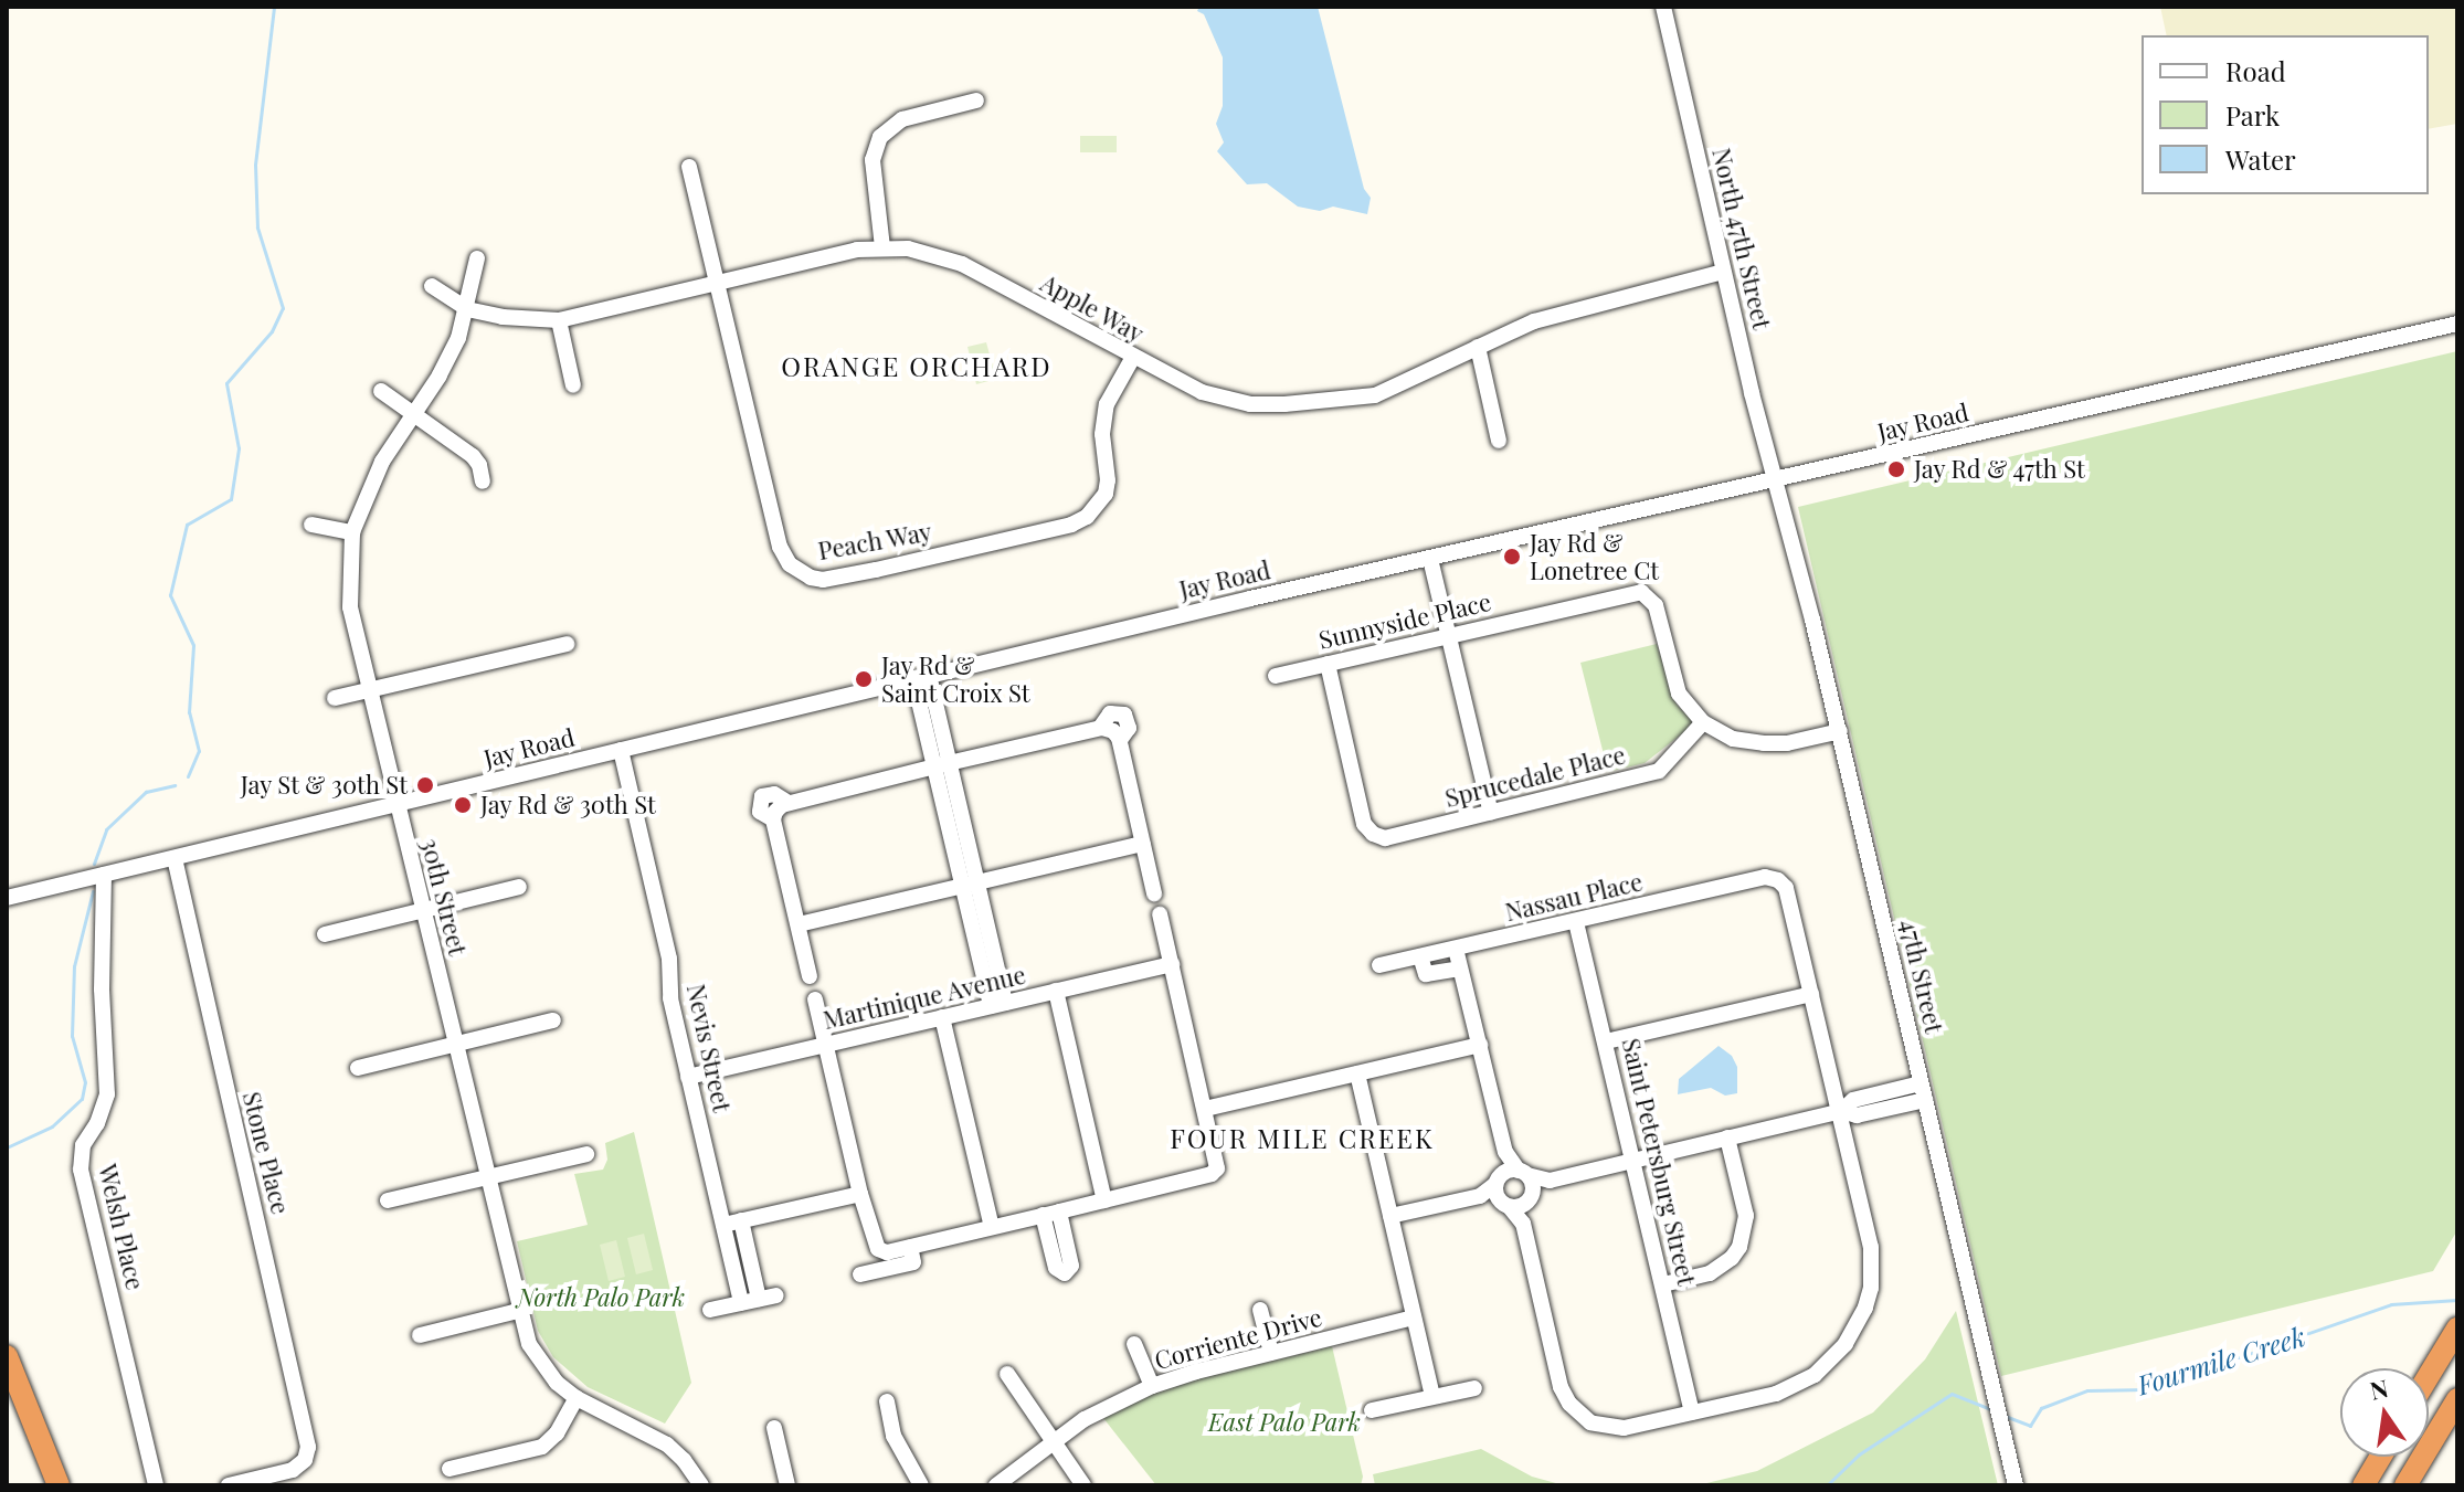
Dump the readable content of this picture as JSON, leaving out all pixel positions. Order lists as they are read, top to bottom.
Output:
{
  "streets": {
    "street": [
      "North 47th Street",
      "Apple Way",
      "Jay Road",
      "Peach Way",
      "Sunnyside Place",
      "Sprucedale Place",
      "30th Street",
      "Nassau Place",
      "47th Street",
      "Martinique Avenue",
      "Nevis Street",
      "Stone Place",
      "Saint Petersburg Street",
      "Welsh Place",
      "Corriente Drive"
    ]
  },
  "crossings": [
    ["North 47th Street", "Apple Way"],
    ["North 47th Street", "Jay Road"],
    ["North 47th Street", "47th Street"],
    ["Apple Way", "Peach Way"],
    ["Apple Way", "30th Street"],
    ["Jay Road", "30th Street"],
    ["Jay Road", "47th Street"],
    ["Jay Road", "Nevis Street"],
    ["Jay Road", "Stone Place"],
    ["Jay Road", "Welsh Place"],
    ["Sunnyside Place", "Sprucedale Place"],
    ["Nassau Place", "Saint Petersburg Street"],
    ["Martinique Avenue", "Nevis Street"]
  ],
  "districts": ["ORANGE ORCHARD", "FOUR MILE CREEK"],
  "water": ["Fourmile Creek"],
  "parks": ["North Palo Park", "East Palo Park"],
  "places": [
    "Jay Rd & 47th St",
    "Jay Rd & Lonetree Ct",
    "Jay Rd & Saint Croix St",
    "Jay St & 30th St",
    "Jay Rd & 30th St"
  ],
  "legend": ["Road", "Park", "Water"],
  "north": "top"
}
